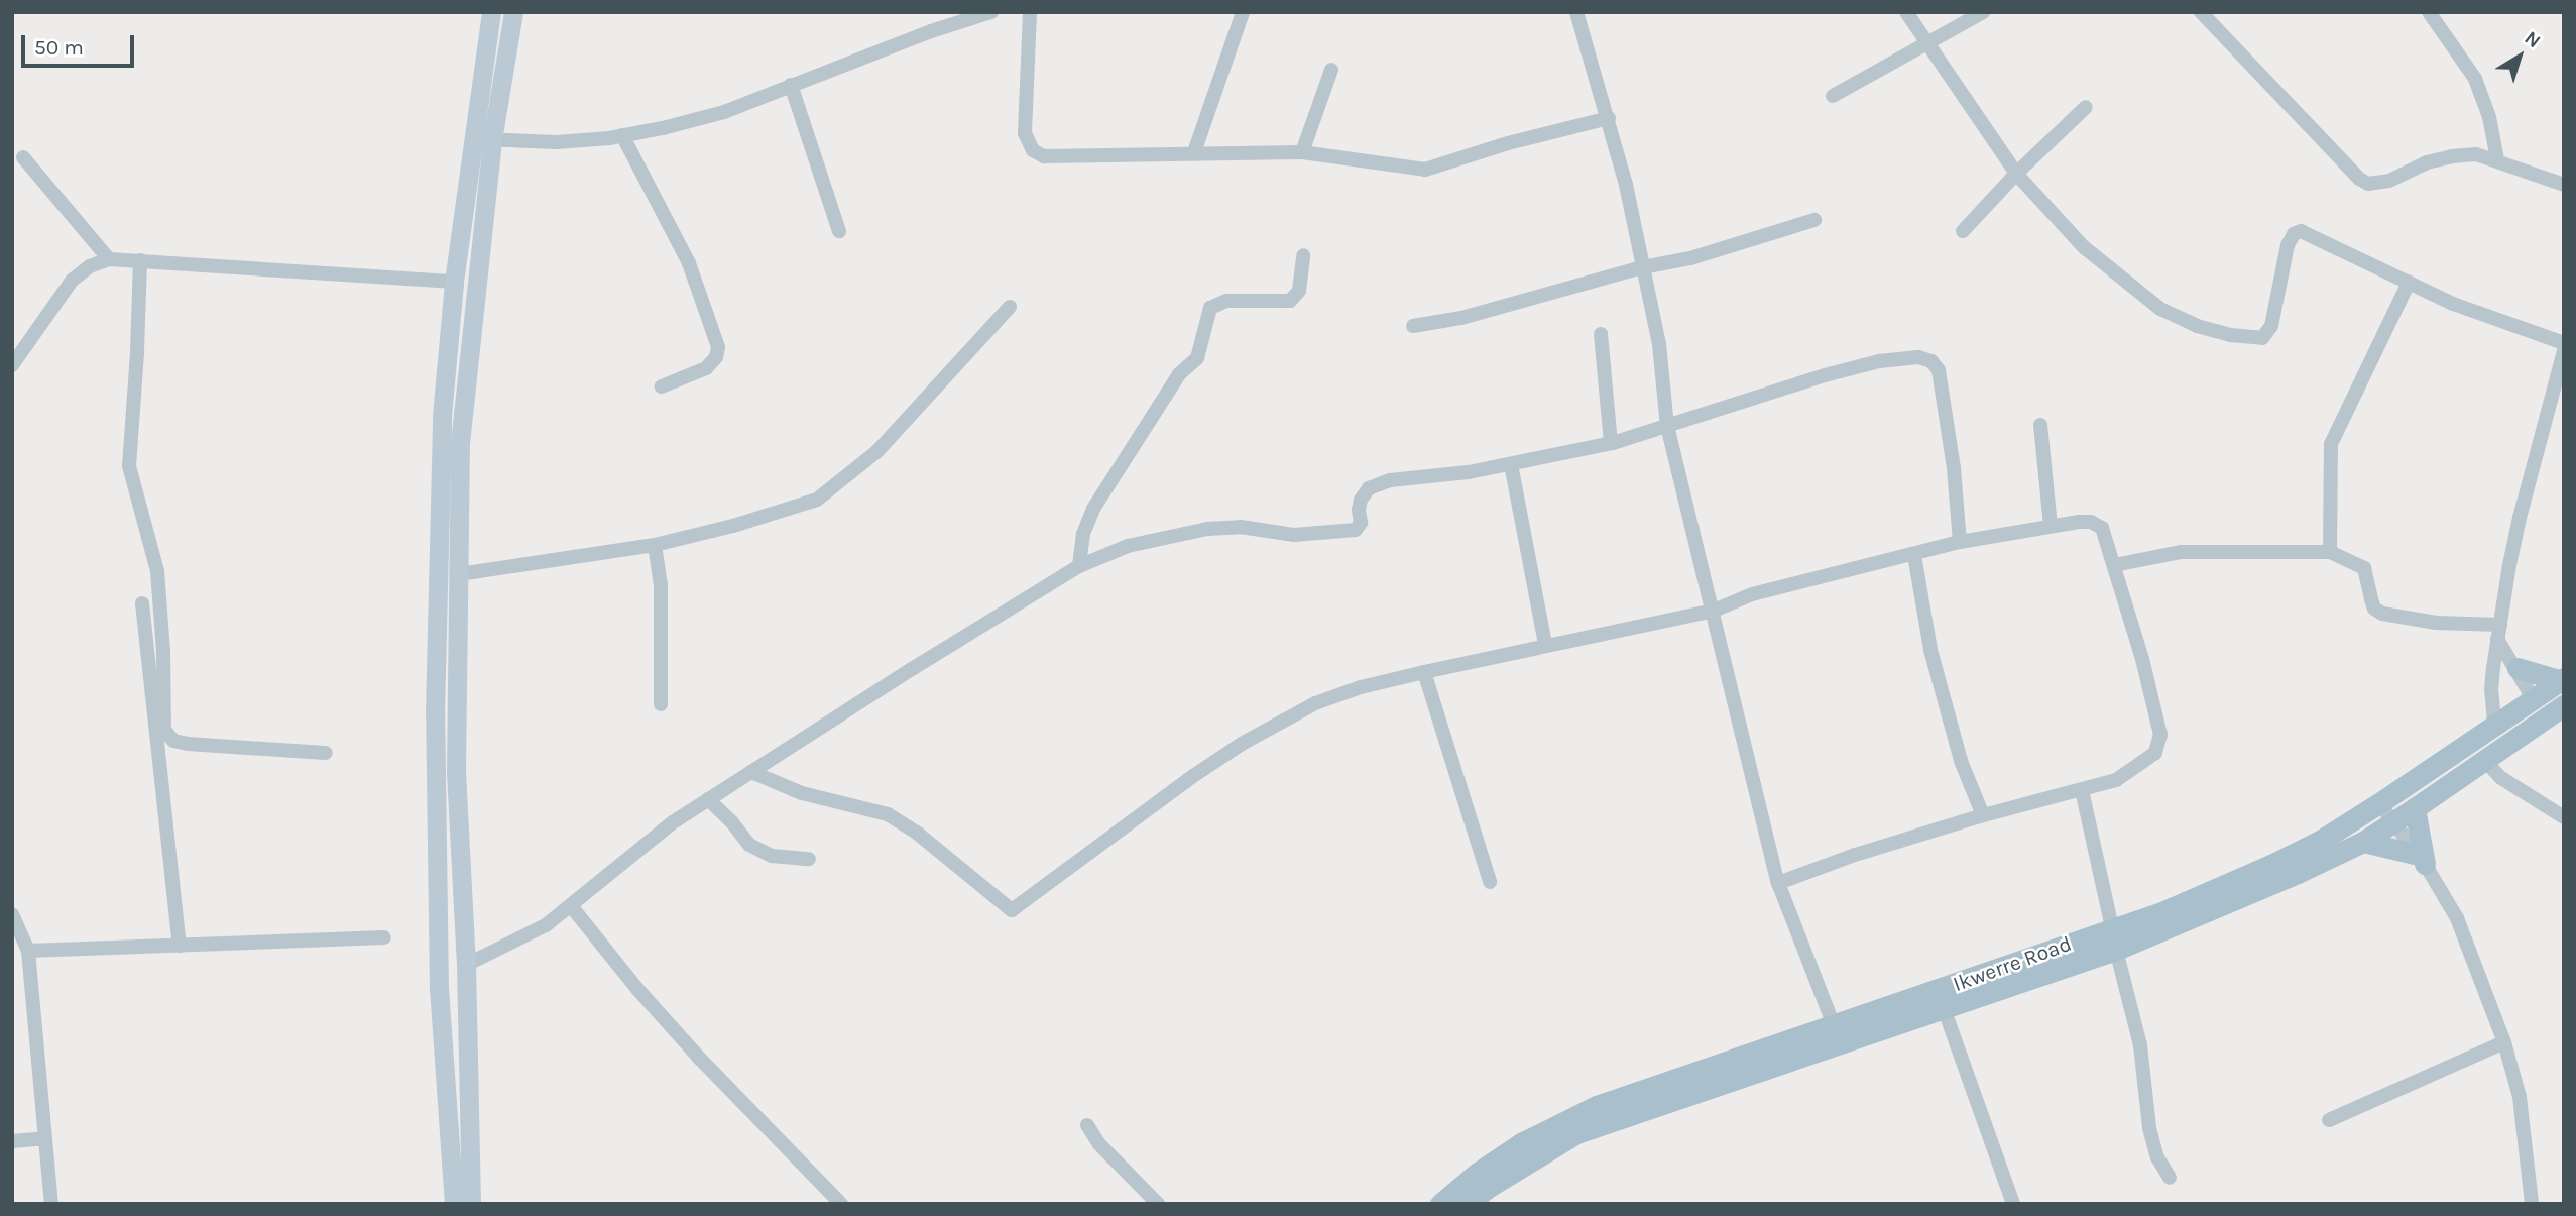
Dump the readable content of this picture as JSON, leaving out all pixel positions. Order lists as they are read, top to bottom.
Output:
{
  "streets": {
    "main road": ["Ikwerre Road"]
  },
  "scale_bar": "50 m",
  "north": "top right"
}
